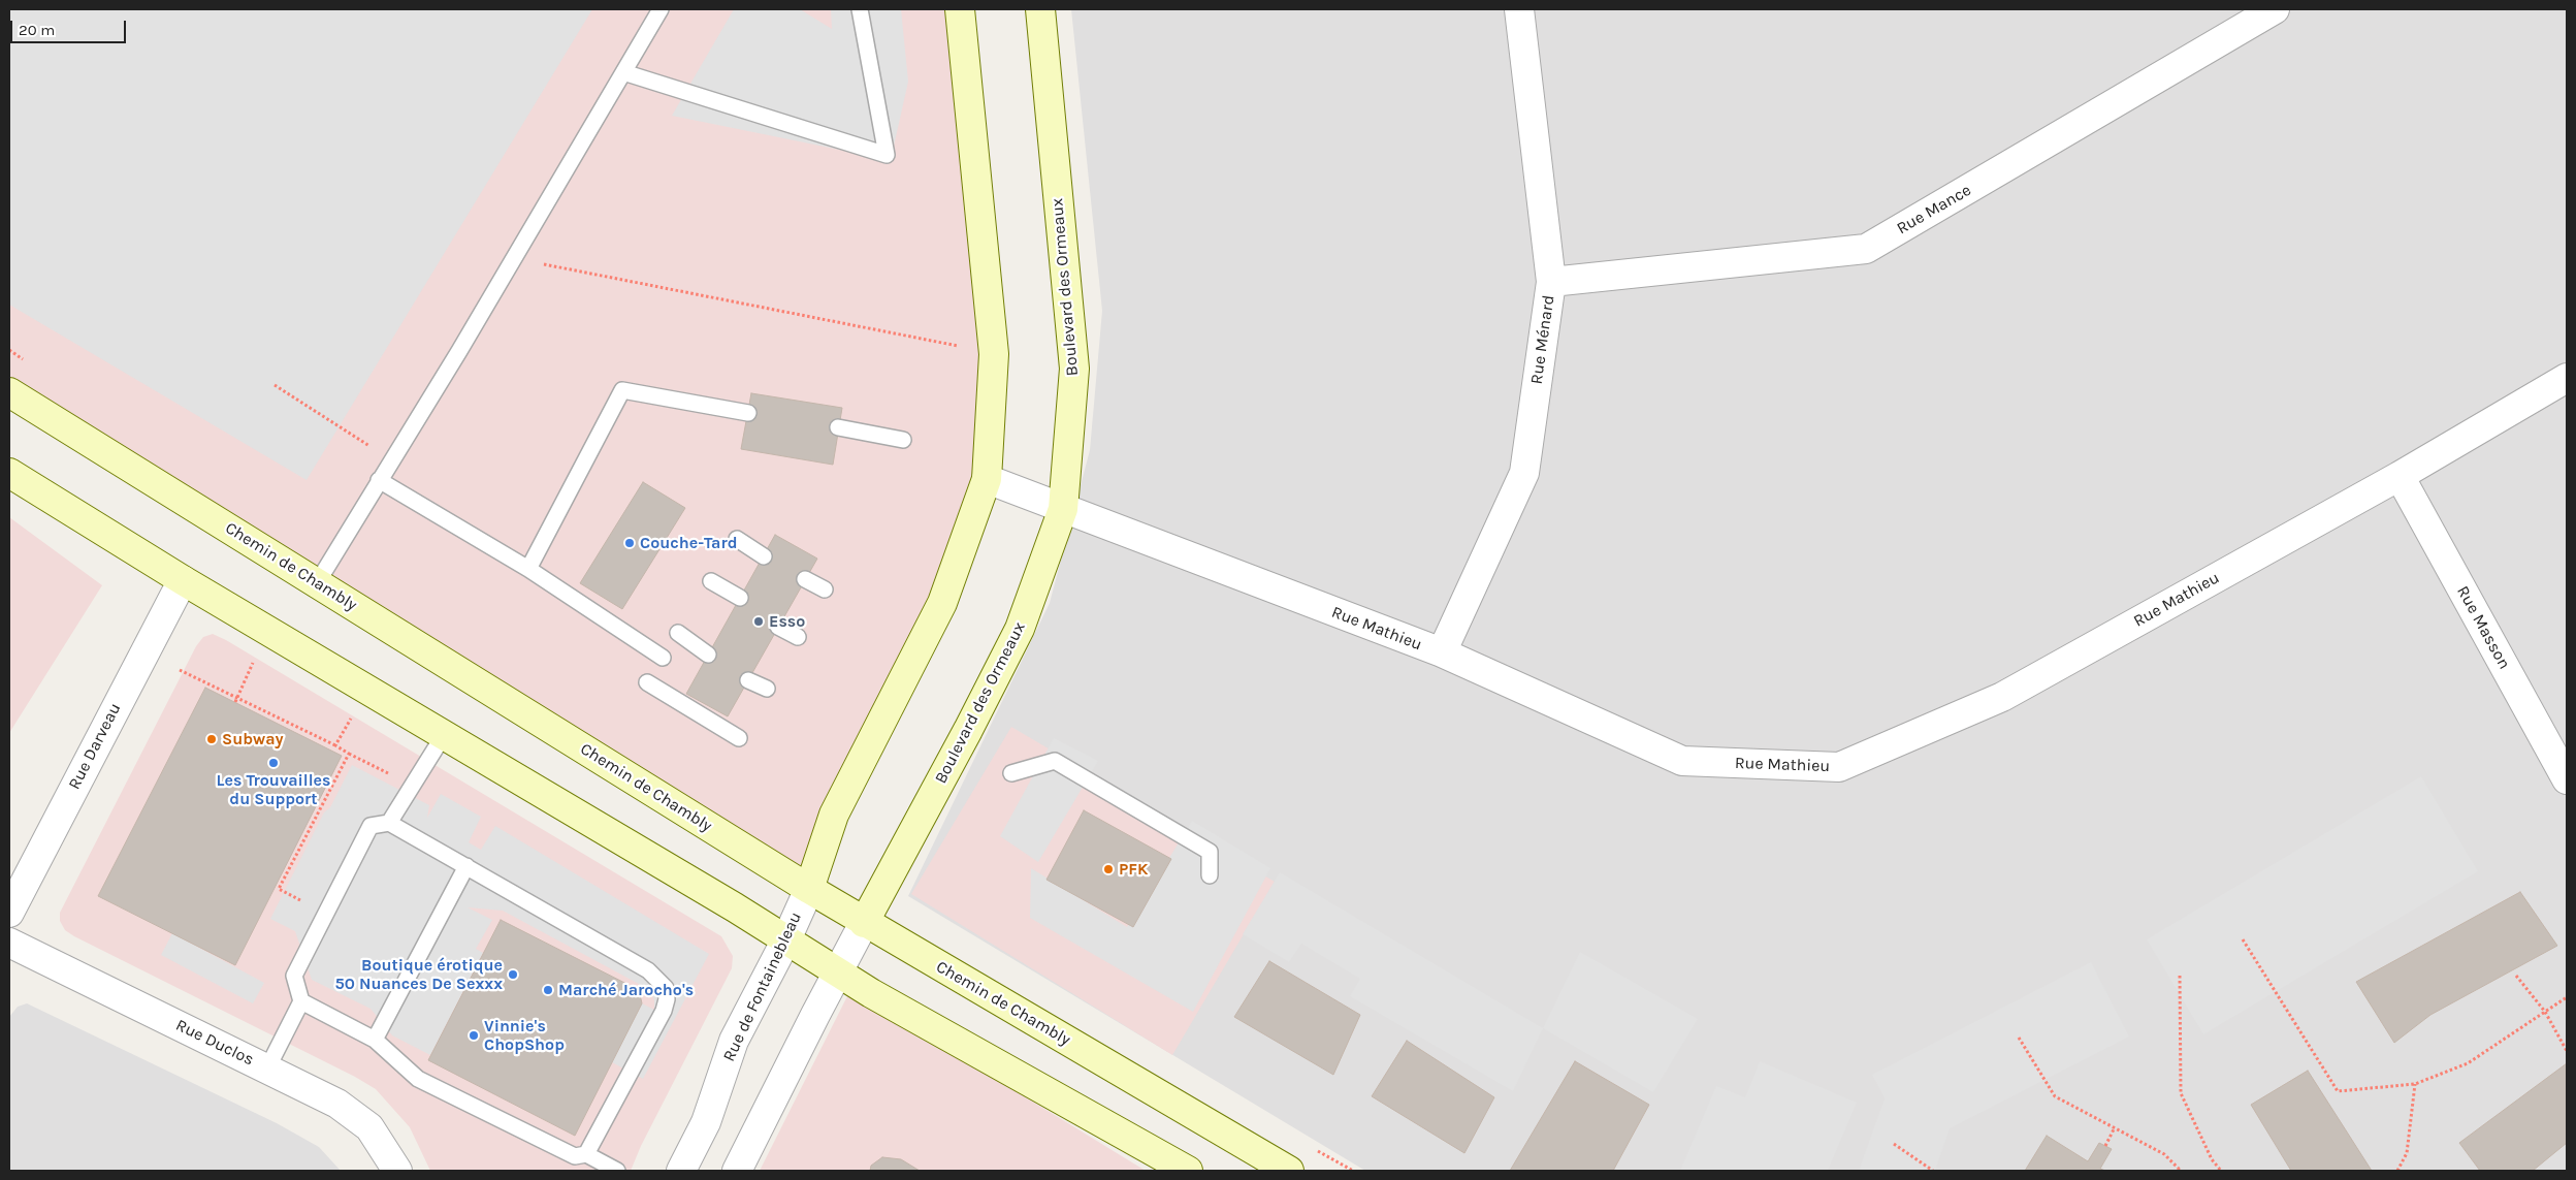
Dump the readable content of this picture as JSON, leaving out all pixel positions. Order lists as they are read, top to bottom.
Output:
{
  "streets": {
    "main road": ["Boulevard des Ormeaux", "Chemin de Chambly"],
    "street": [
      "Rue Mance",
      "Rue Ménard",
      "Rue Mathieu",
      "Rue Masson",
      "Rue Darveau",
      "Rue de Fontainebleau",
      "Rue Duclos"
    ]
  },
  "crossings": [
    ["Rue Mance", "Rue Ménard"],
    ["Boulevard des Ormeaux", "Chemin de Chambly"],
    ["Boulevard des Ormeaux", "Rue Mathieu"],
    ["Rue Ménard", "Rue Mathieu"],
    ["Chemin de Chambly", "Rue de Fontainebleau"],
    ["Rue Mathieu", "Rue Masson"]
  ],
  "places": [
    "Couche-Tard",
    "Esso",
    "Subway",
    "Les Trouvailles du Support",
    "PFK",
    "Boutique érotique 50 Nuances De Sexxx",
    "Marché Jarocho's",
    "Vinnie's ChopShop"
  ],
  "scale_bar": "20 m"
}
